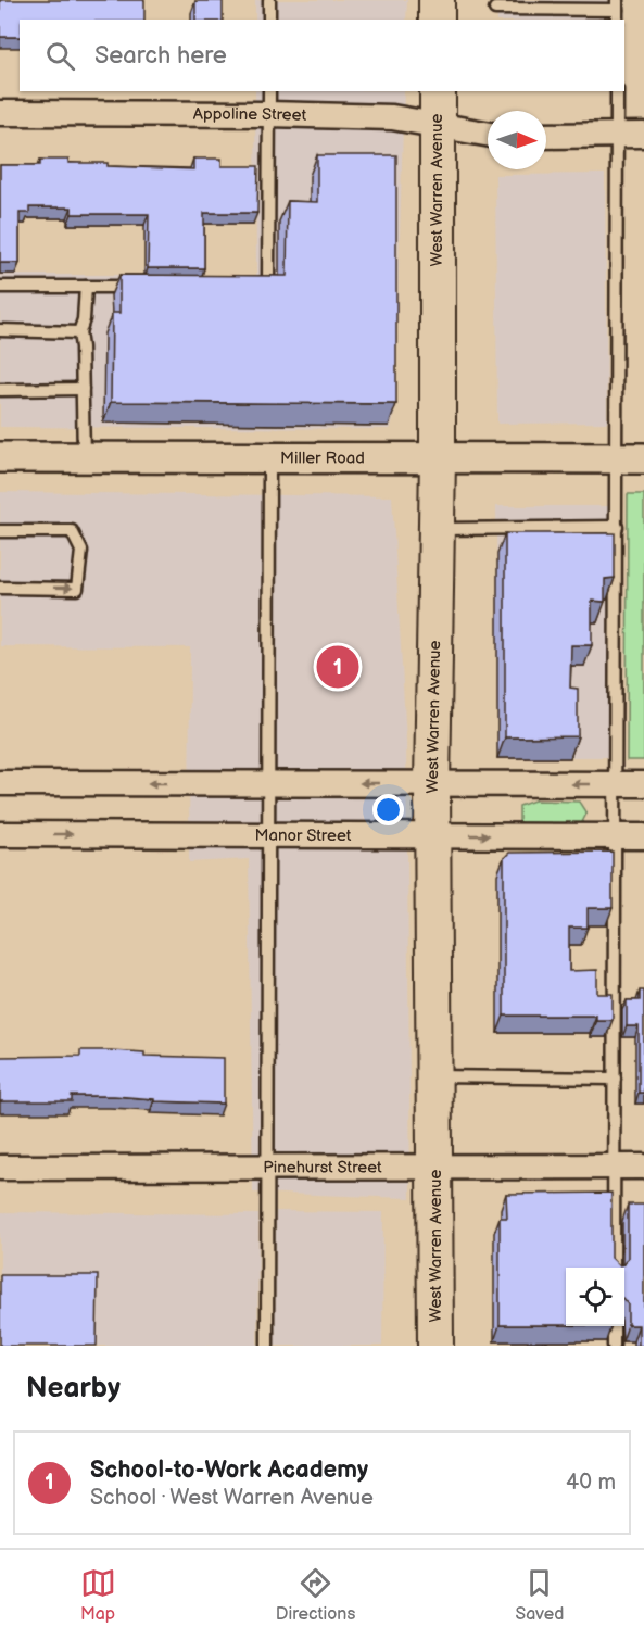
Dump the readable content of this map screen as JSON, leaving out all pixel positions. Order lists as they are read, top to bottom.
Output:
{
  "streets": {
    "main road": ["West Warren Avenue"],
    "street": [
      "Appoline Street",
      "Miller Road",
      "Manor Street",
      "Pinehurst Street"
    ]
  },
  "crossings": [
    ["Appoline Street", "West Warren Avenue"],
    ["West Warren Avenue", "Miller Road"],
    ["West Warren Avenue", "Manor Street"],
    ["West Warren Avenue", "Pinehurst Street"]
  ],
  "north": "right",
  "page": {
    "search": "Search here",
    "pins": "1",
    "heading": "Nearby",
    "list": [
      {
        "mark": "1",
        "name": "School-to-Work Academy",
        "note": "School · West Warren Avenue",
        "value": "40 m"
      }
    ],
    "nav": ["Map", "Directions", "Saved"]
  }
}
